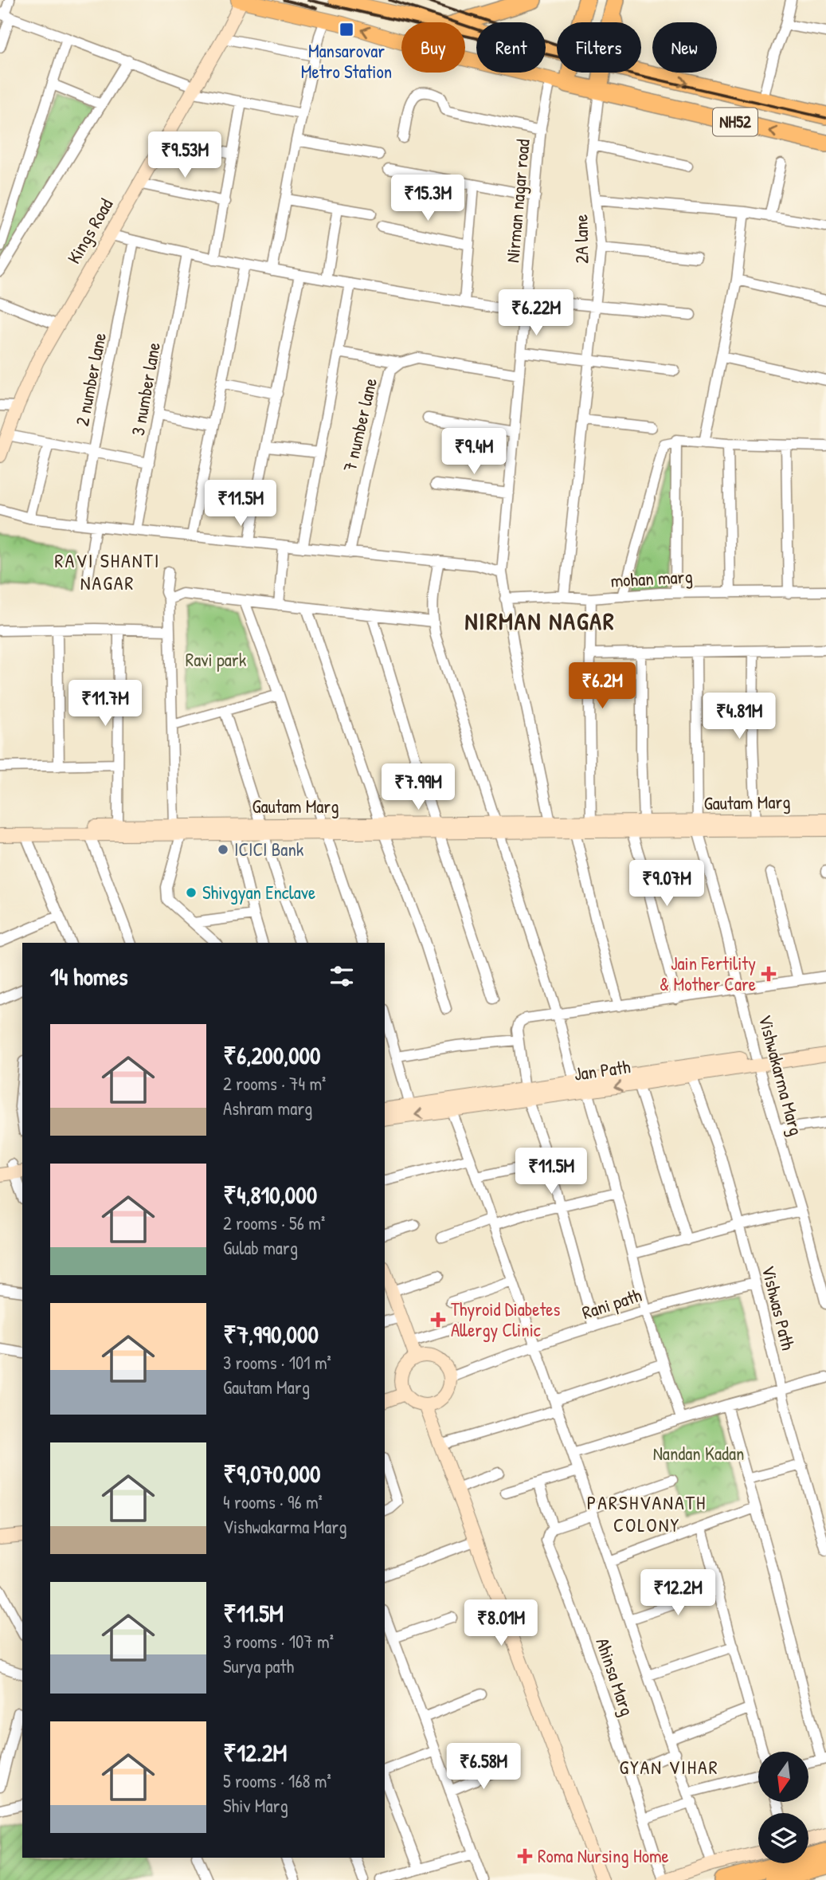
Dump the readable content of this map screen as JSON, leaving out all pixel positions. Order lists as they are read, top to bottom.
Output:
{
  "streets": {
    "highway": ["NH52"],
    "street": [
      "Nirman nagar road",
      "Kings Road",
      "2A lane",
      "2 number lane",
      "3 number lane",
      "7 number lane",
      "mohan marg",
      "Gautam Marg",
      "Jan Path",
      "Vishwakarma Marg",
      "Rani path",
      "Vishwas Path",
      "Ahinsa Marg"
    ]
  },
  "crossings": [
    ["NH52", "2A lane"],
    ["Nirman nagar road", "7 number lane"],
    ["2A lane", "mohan marg"],
    ["Gautam Marg", "Vishwakarma Marg"],
    ["Jan Path", "Vishwakarma Marg"],
    ["Jan Path", "Vishwas Path"],
    ["Rani path", "Vishwas Path"]
  ],
  "districts": [
    "RAVI SHANTI NAGAR",
    "NIRMAN NAGAR",
    "PARSHVANATH COLONY",
    "GYAN VIHAR"
  ],
  "parks": ["Ravi park", "Nandan Kadan"],
  "places": {
    "transit": ["Mansarovar Metro Station"],
    "other": ["ICICI Bank", "Shivgyan Enclave"],
    "health": ["Jain Fertility & Mother Care", "Thyroid Diabetes Allergy Clinic", "Roma Nursing Home"]
  },
  "north": "bottom",
  "page": {
    "chip": [
      "Buy",
      "Rent",
      "Filters",
      "New"
    ],
    "price": [
      "₹9.53M",
      "₹15.3M",
      "₹6.22M",
      "₹9.4M",
      "₹11.5M",
      "₹6.2M",
      "₹11.7M",
      "₹4.81M",
      "₹7.99M",
      "₹9.07M",
      "₹11.5M",
      "₹12.2M",
      "₹8.01M",
      "₹6.58M"
    ],
    "heading": "14 homes",
    "list": [
      {
        "name": "₹6,200,000",
        "note": "2 rooms · 74 m² · Ashram marg"
      },
      {
        "name": "₹4,810,000",
        "note": "2 rooms · 56 m² · Gulab marg"
      },
      {
        "name": "₹7,990,000",
        "note": "3 rooms · 101 m² · Gautam Marg"
      },
      {
        "name": "₹9,070,000",
        "note": "4 rooms · 96 m² · Vishwakarma Marg"
      },
      {
        "name": "₹11.5M",
        "note": "3 rooms · 107 m² · Surya path"
      },
      {
        "name": "₹12.2M",
        "note": "5 rooms · 168 m² · Shiv Marg"
      }
    ]
  }
}
